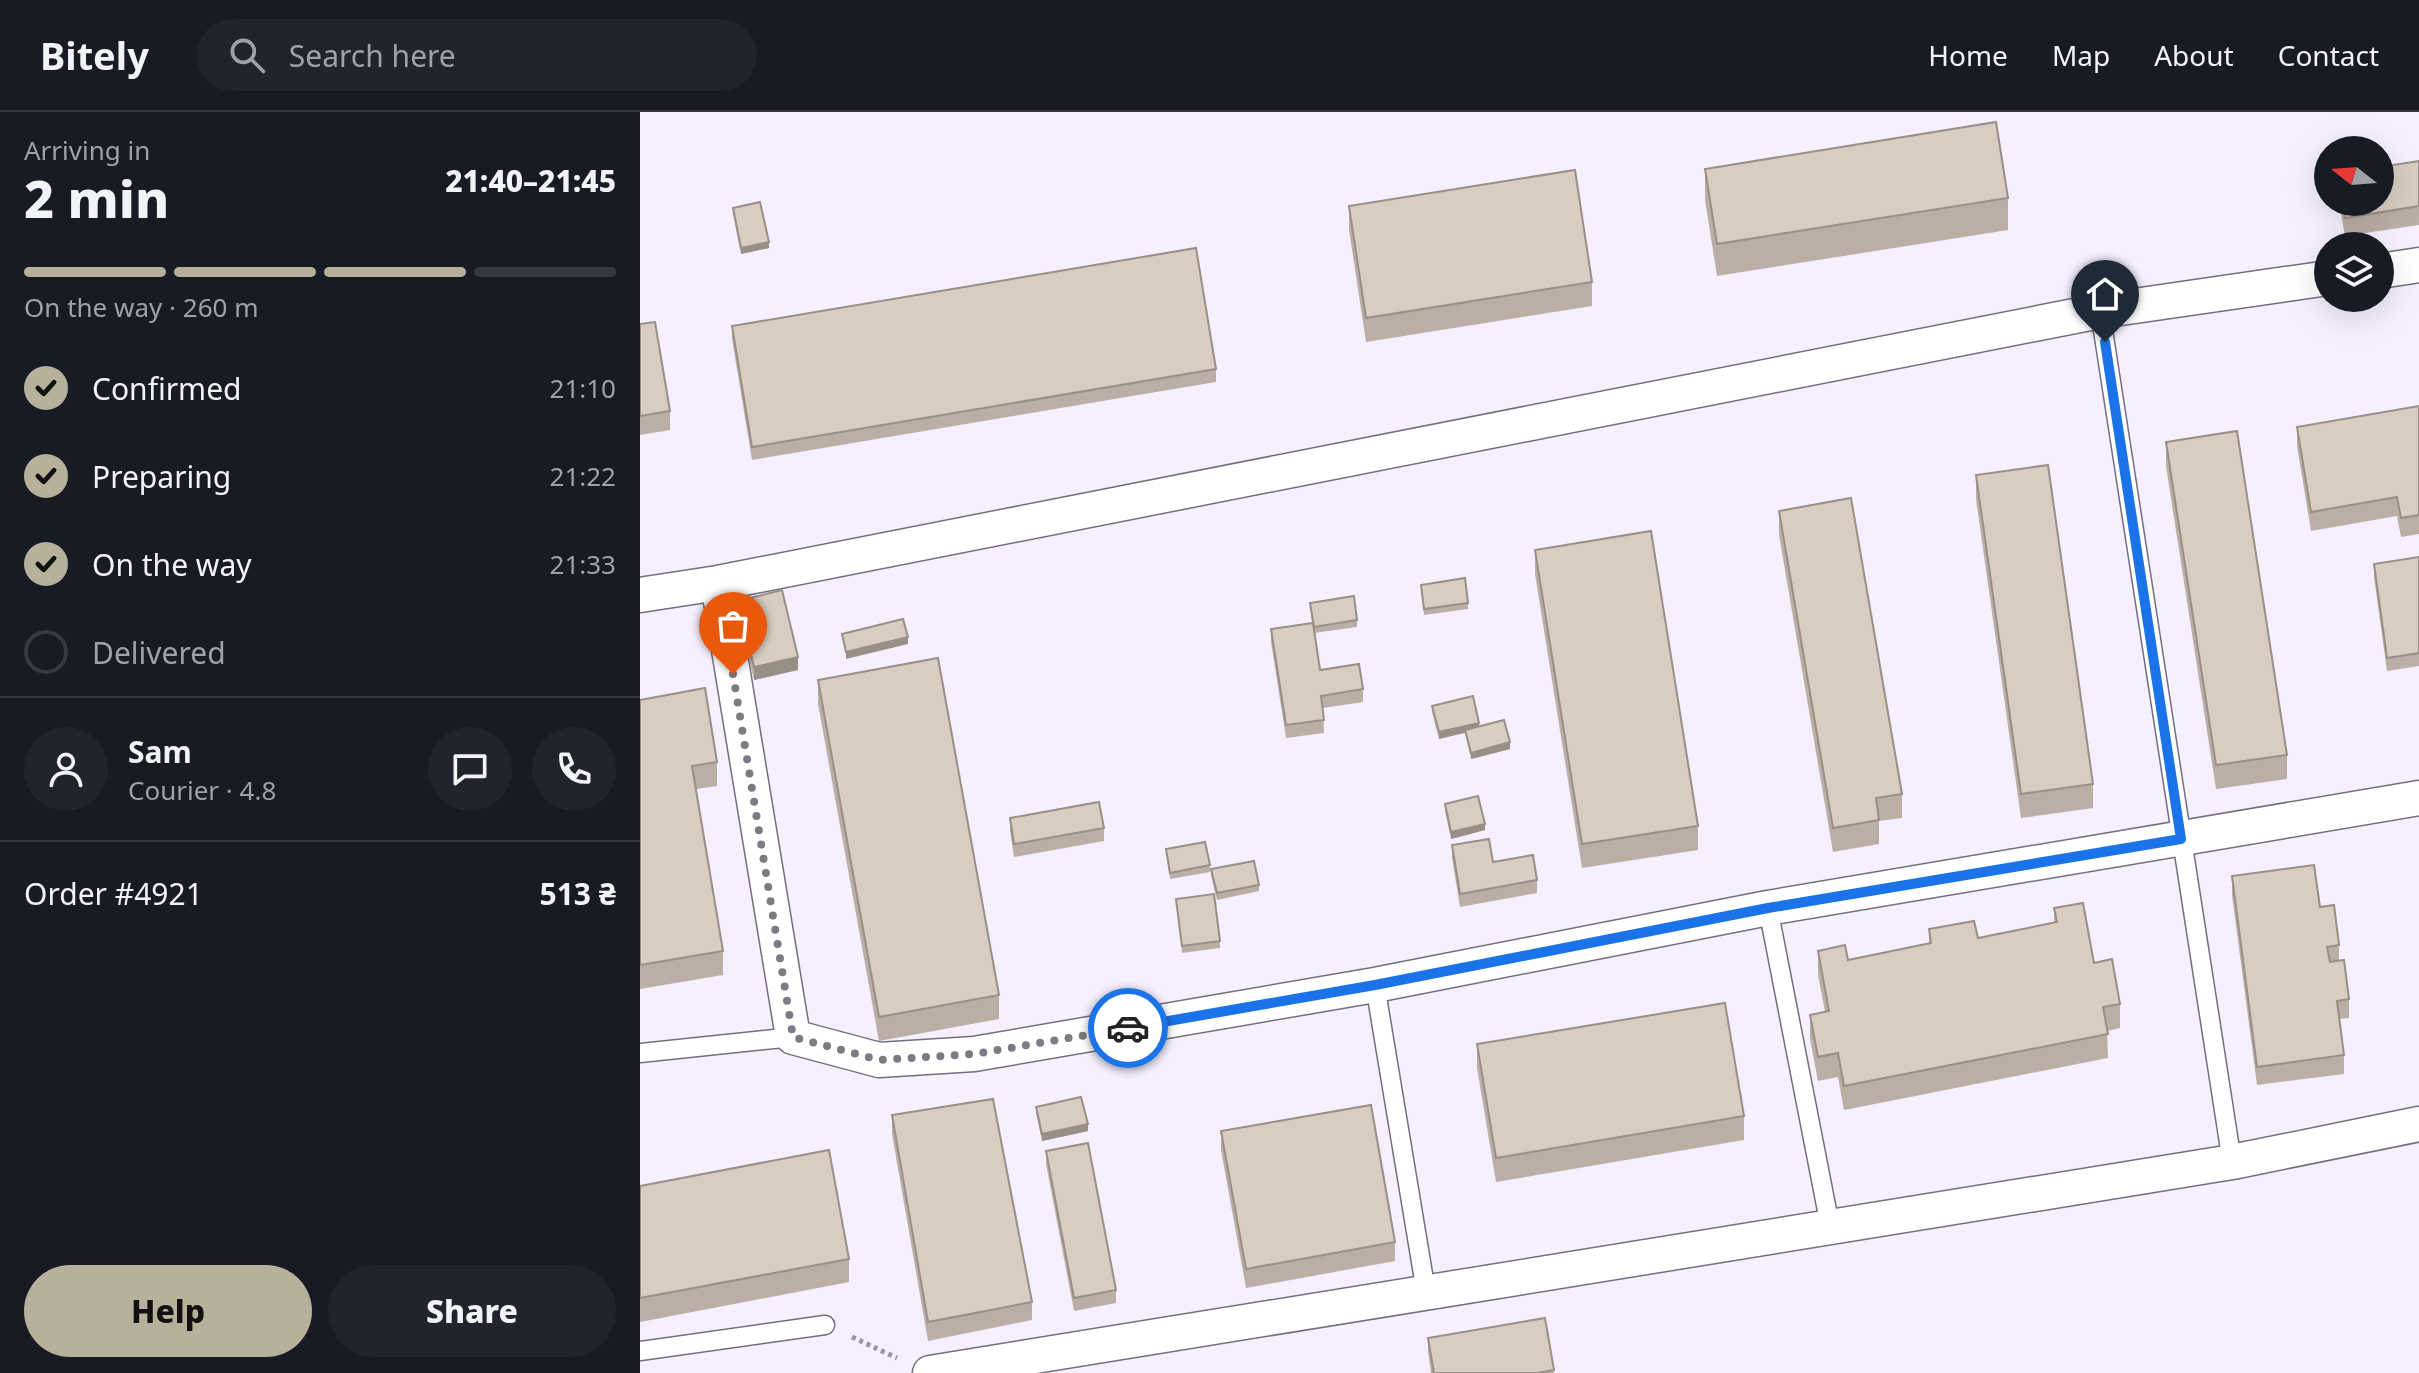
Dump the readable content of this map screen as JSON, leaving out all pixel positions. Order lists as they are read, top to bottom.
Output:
{
  "north": "left",
  "page": {
    "header": "Bitely",
    "search": "Search here",
    "nav": [
      "Home",
      "Map",
      "About",
      "Contact"
    ],
    "heading": ["2 min", "Arriving in", "21:40–21:45"],
    "panel": [
      "Sam",
      "Courier · 4.8",
      "Order #4921",
      "513 ₴"
    ],
    "bar": "On the way · 260 m",
    "list": [
      ["Confirmed", "21:10"],
      ["Preparing", "21:22"],
      ["On the way", "21:33"],
      "Delivered"
    ],
    "buttons": ["Help", "Share"]
  }
}
